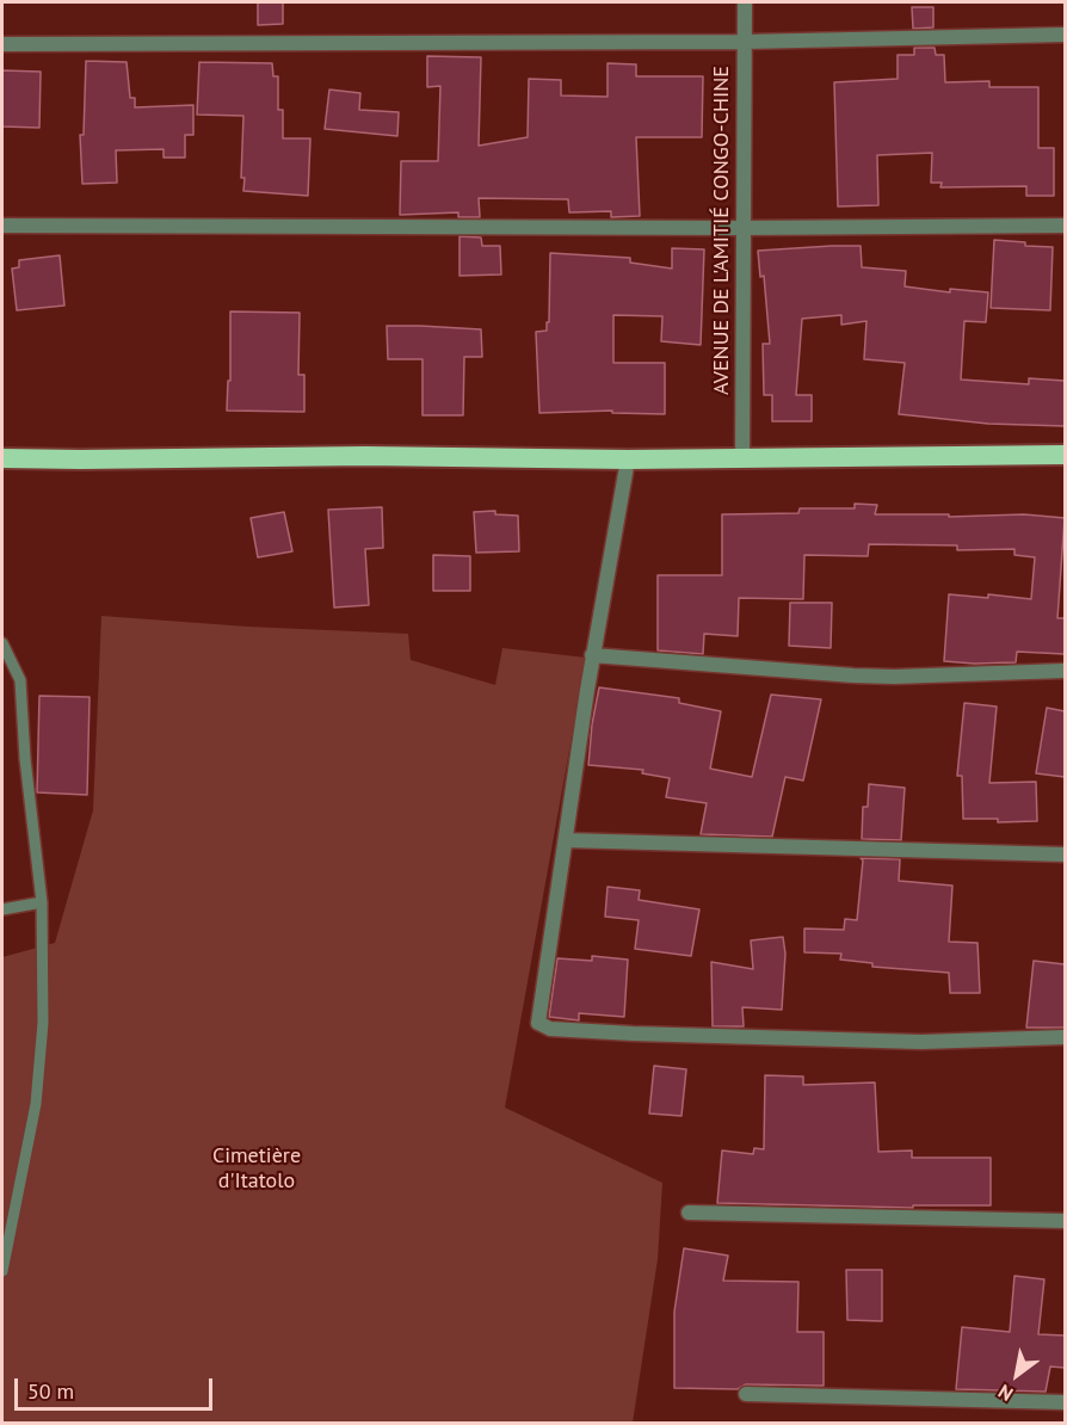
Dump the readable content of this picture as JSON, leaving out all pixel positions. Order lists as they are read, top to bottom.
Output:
{
  "streets": {
    "street": ["AVENUE DE L'AMITIÉ CONGO-CHINE"]
  },
  "parks": ["Cimetière d'Itatolo"],
  "scale_bar": "50 m",
  "north": "bottom left"
}
